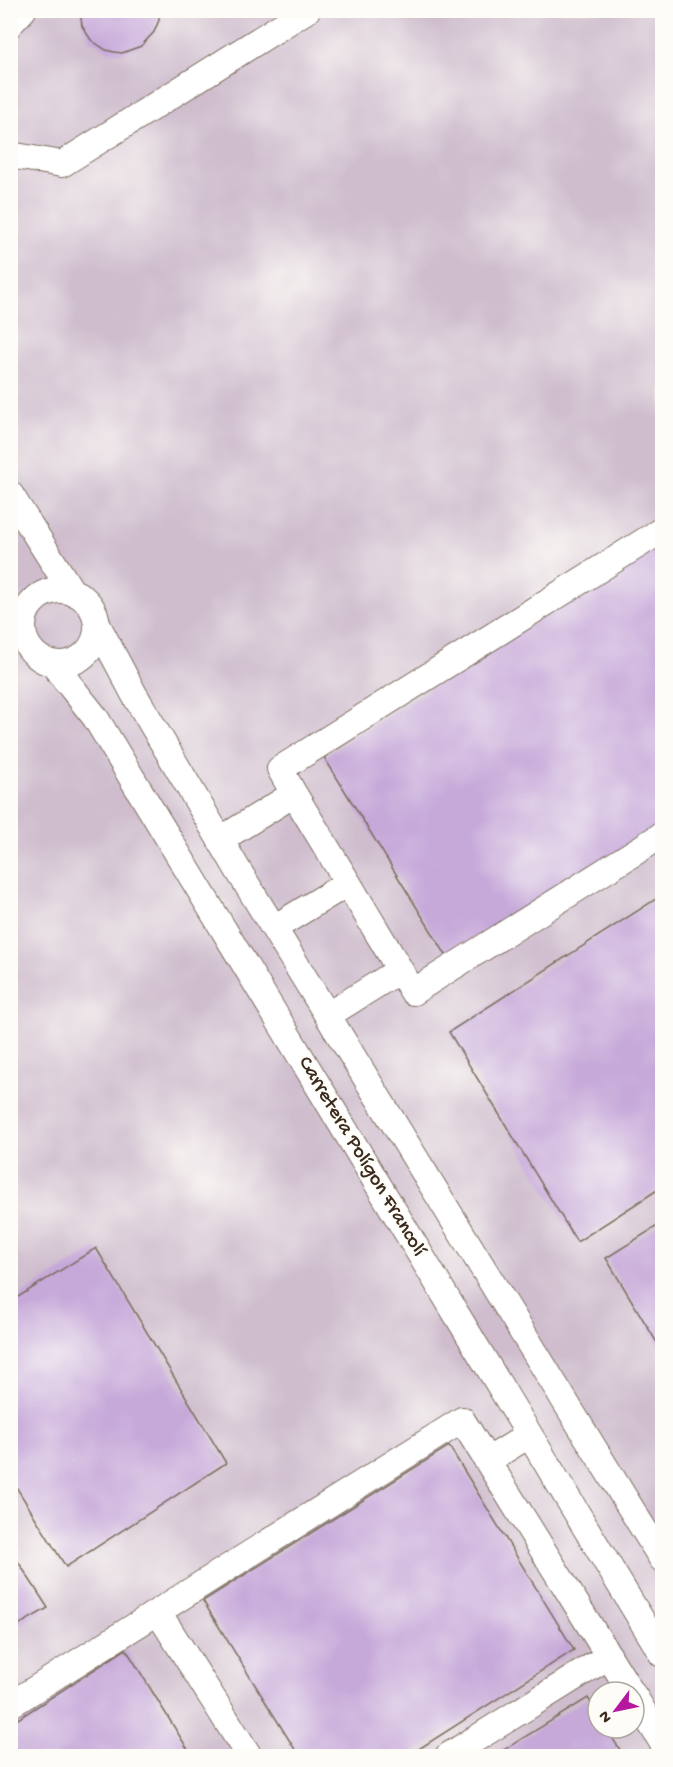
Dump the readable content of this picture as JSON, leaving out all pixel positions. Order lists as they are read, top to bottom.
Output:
{
  "streets": {
    "street": ["Carretera Polígon Francolí"]
  },
  "north": "bottom left"
}
